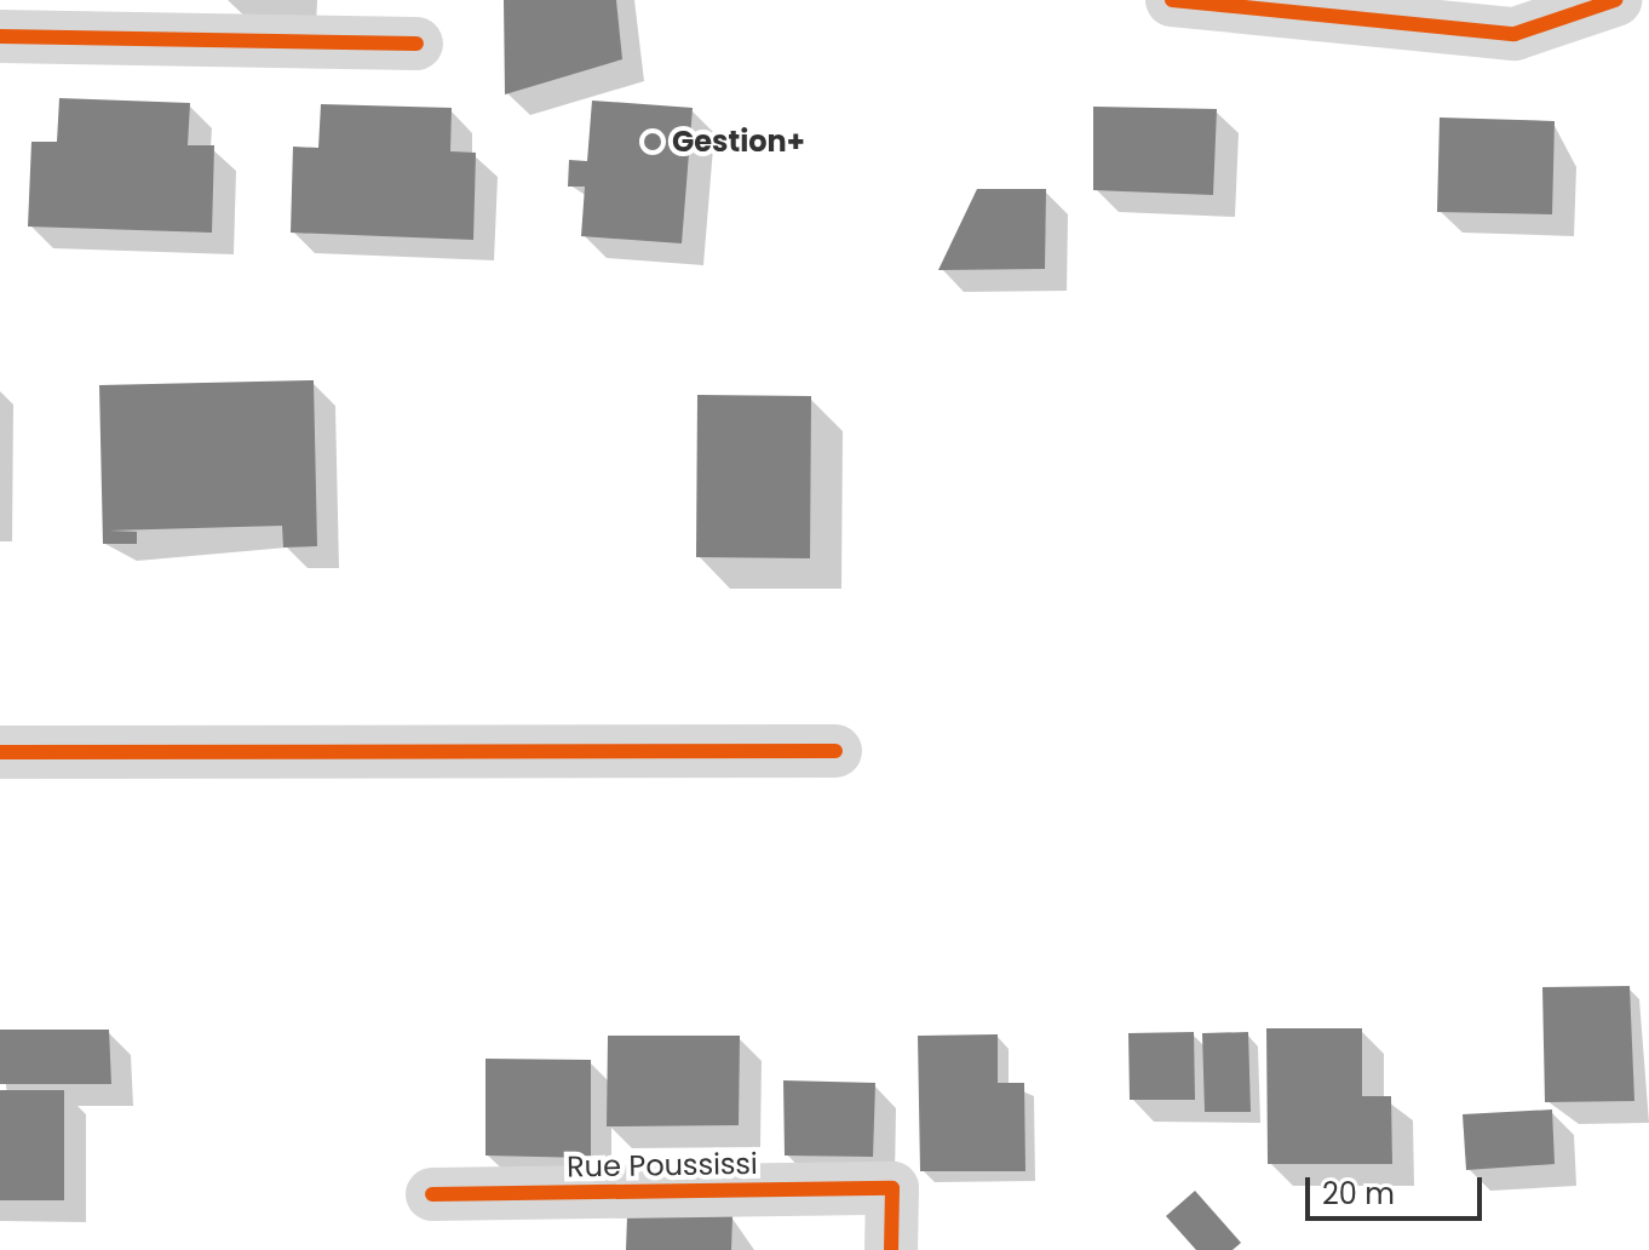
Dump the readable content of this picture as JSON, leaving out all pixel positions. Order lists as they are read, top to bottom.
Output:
{
  "streets": {
    "street": ["Rue Poussissi"]
  },
  "places": ["Gestion+"],
  "scale_bar": "20 m"
}
